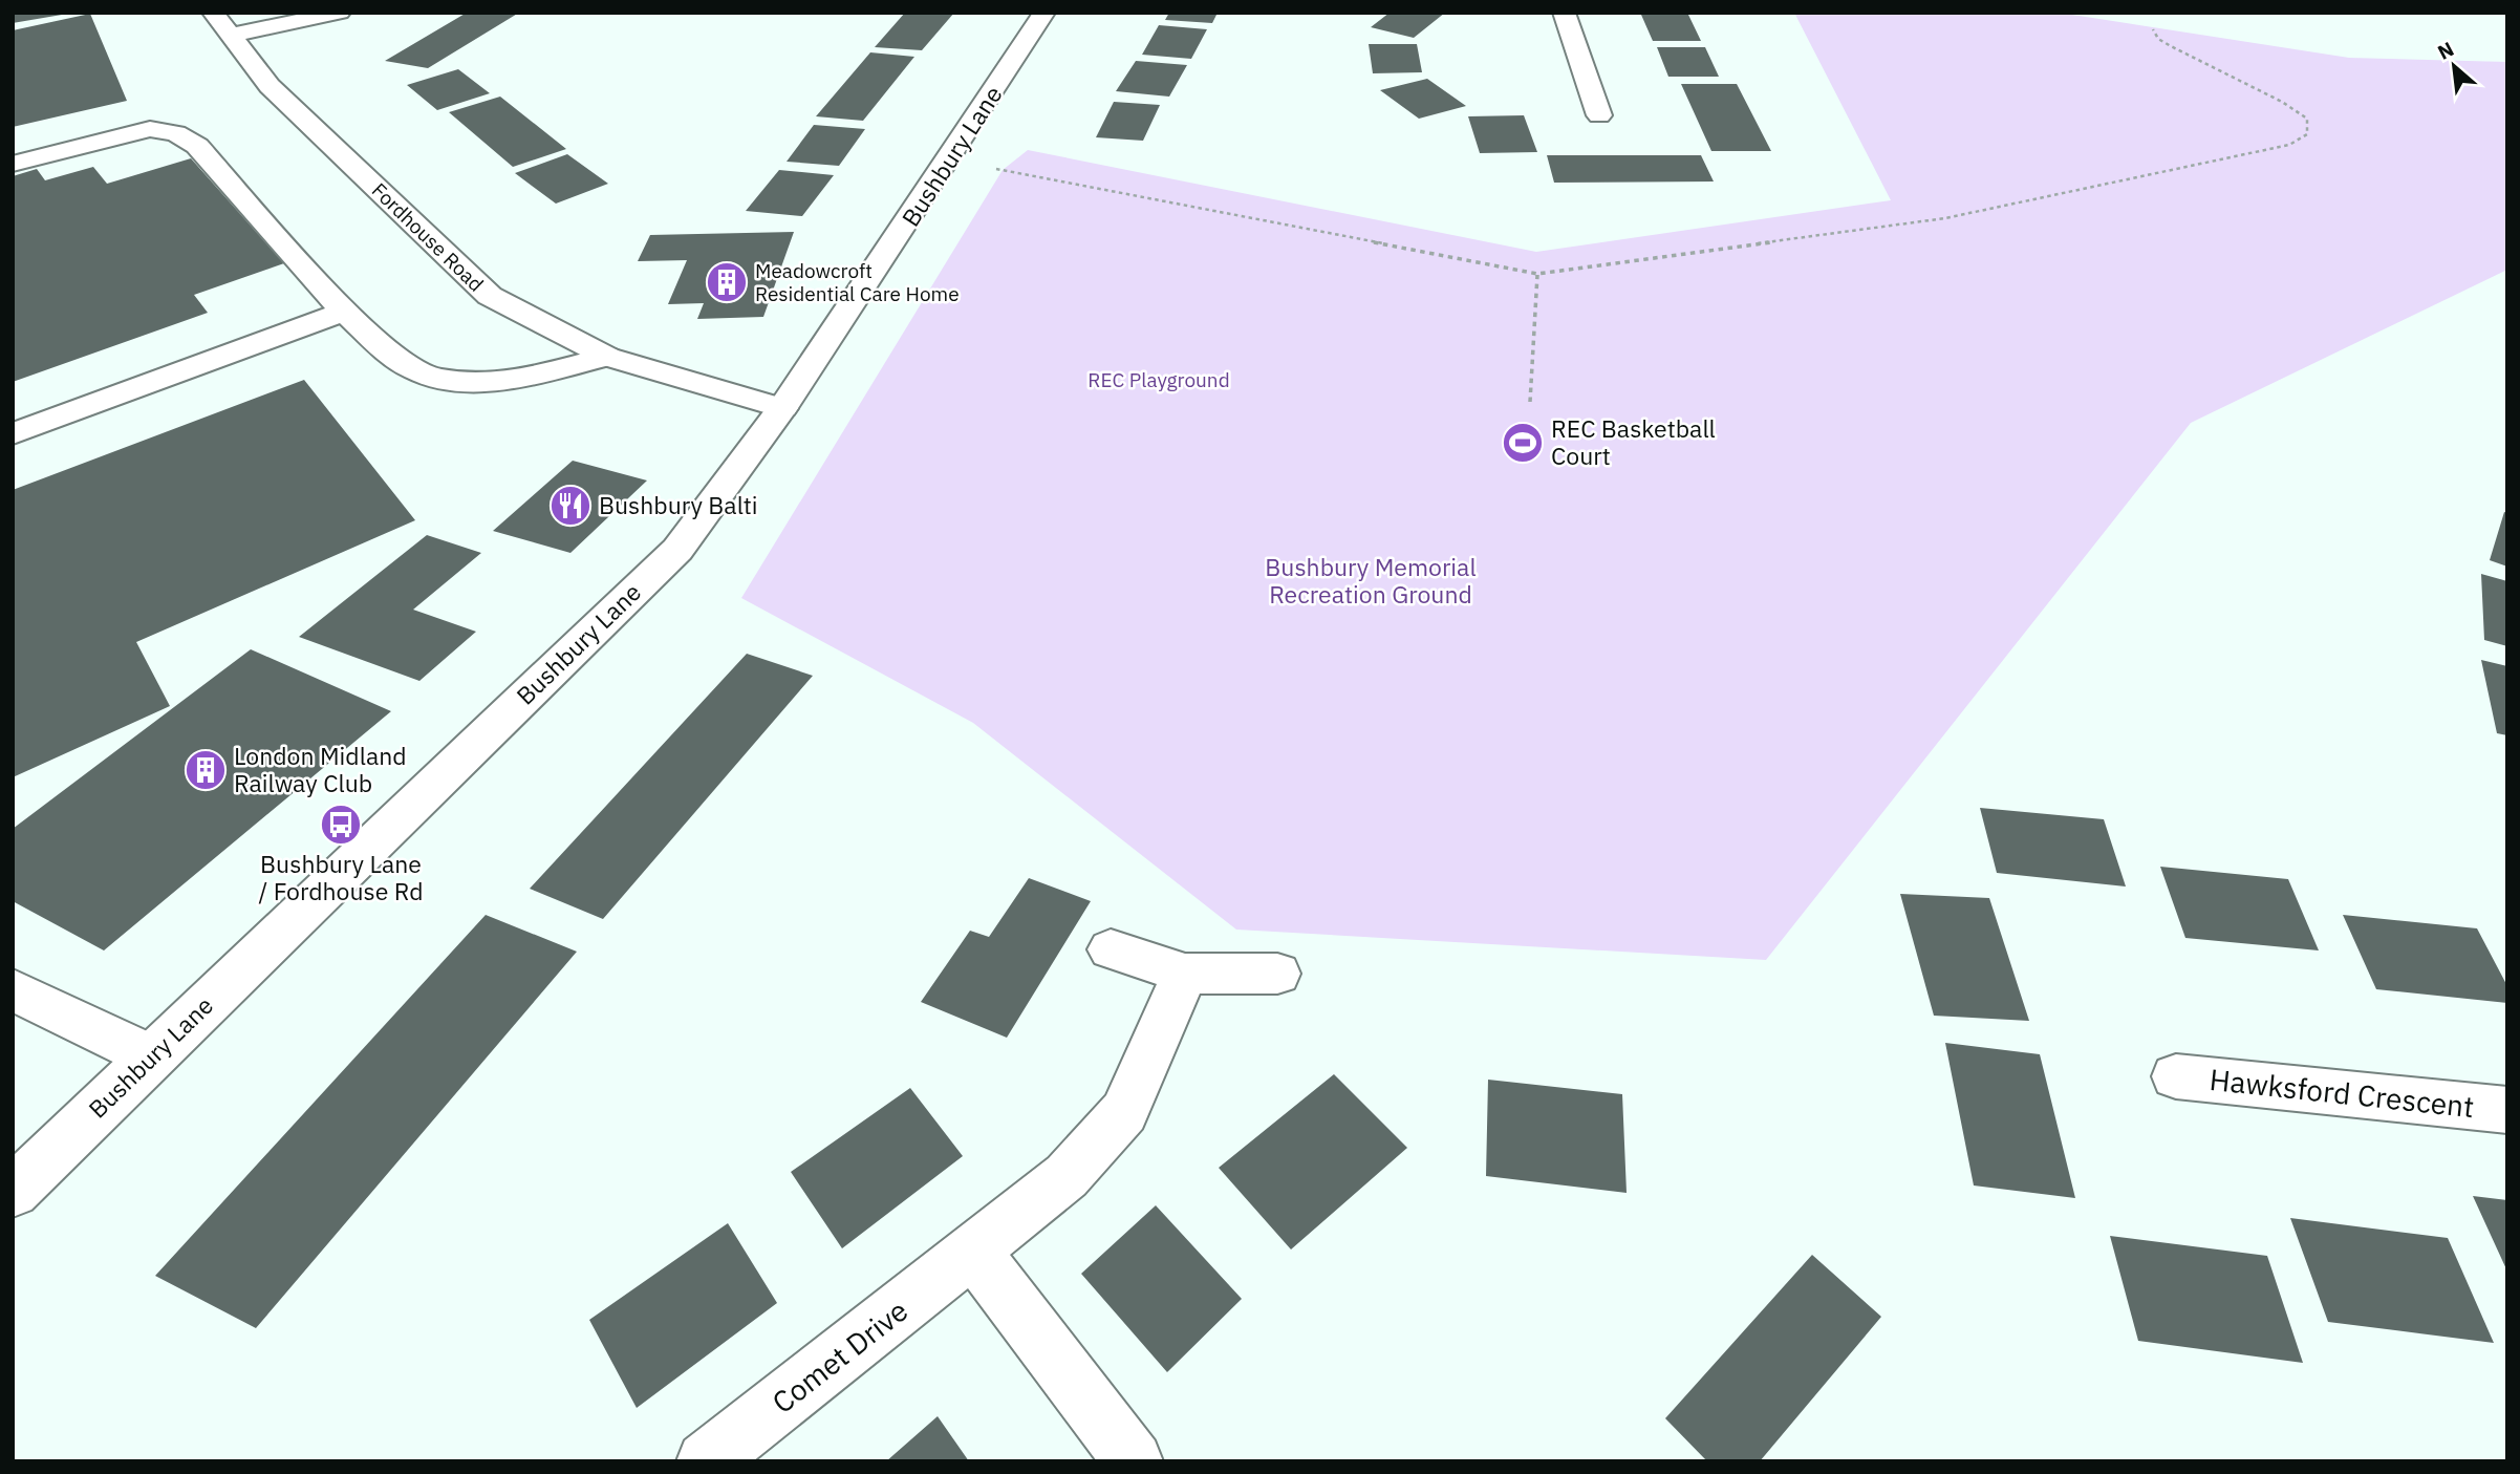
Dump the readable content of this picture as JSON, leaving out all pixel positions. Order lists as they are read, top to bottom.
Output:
{
  "streets": {
    "street": [
      "Bushbury Lane",
      "Fordhouse Road",
      "Hawksford Crescent",
      "Comet Drive"
    ]
  },
  "crossings": [
    ["Bushbury Lane", "Fordhouse Road"]
  ],
  "parks": ["REC Playground", "Bushbury Memorial Recreation Ground"],
  "places": {
    "building": ["Meadowcroft Residential Care Home", "London Midland Railway Club"],
    "sports": ["REC Basketball Court"],
    "restaurant": ["Bushbury Balti"],
    "bus stop": ["Bushbury Lane / Fordhouse Rd"]
  },
  "north": "top left"
}
